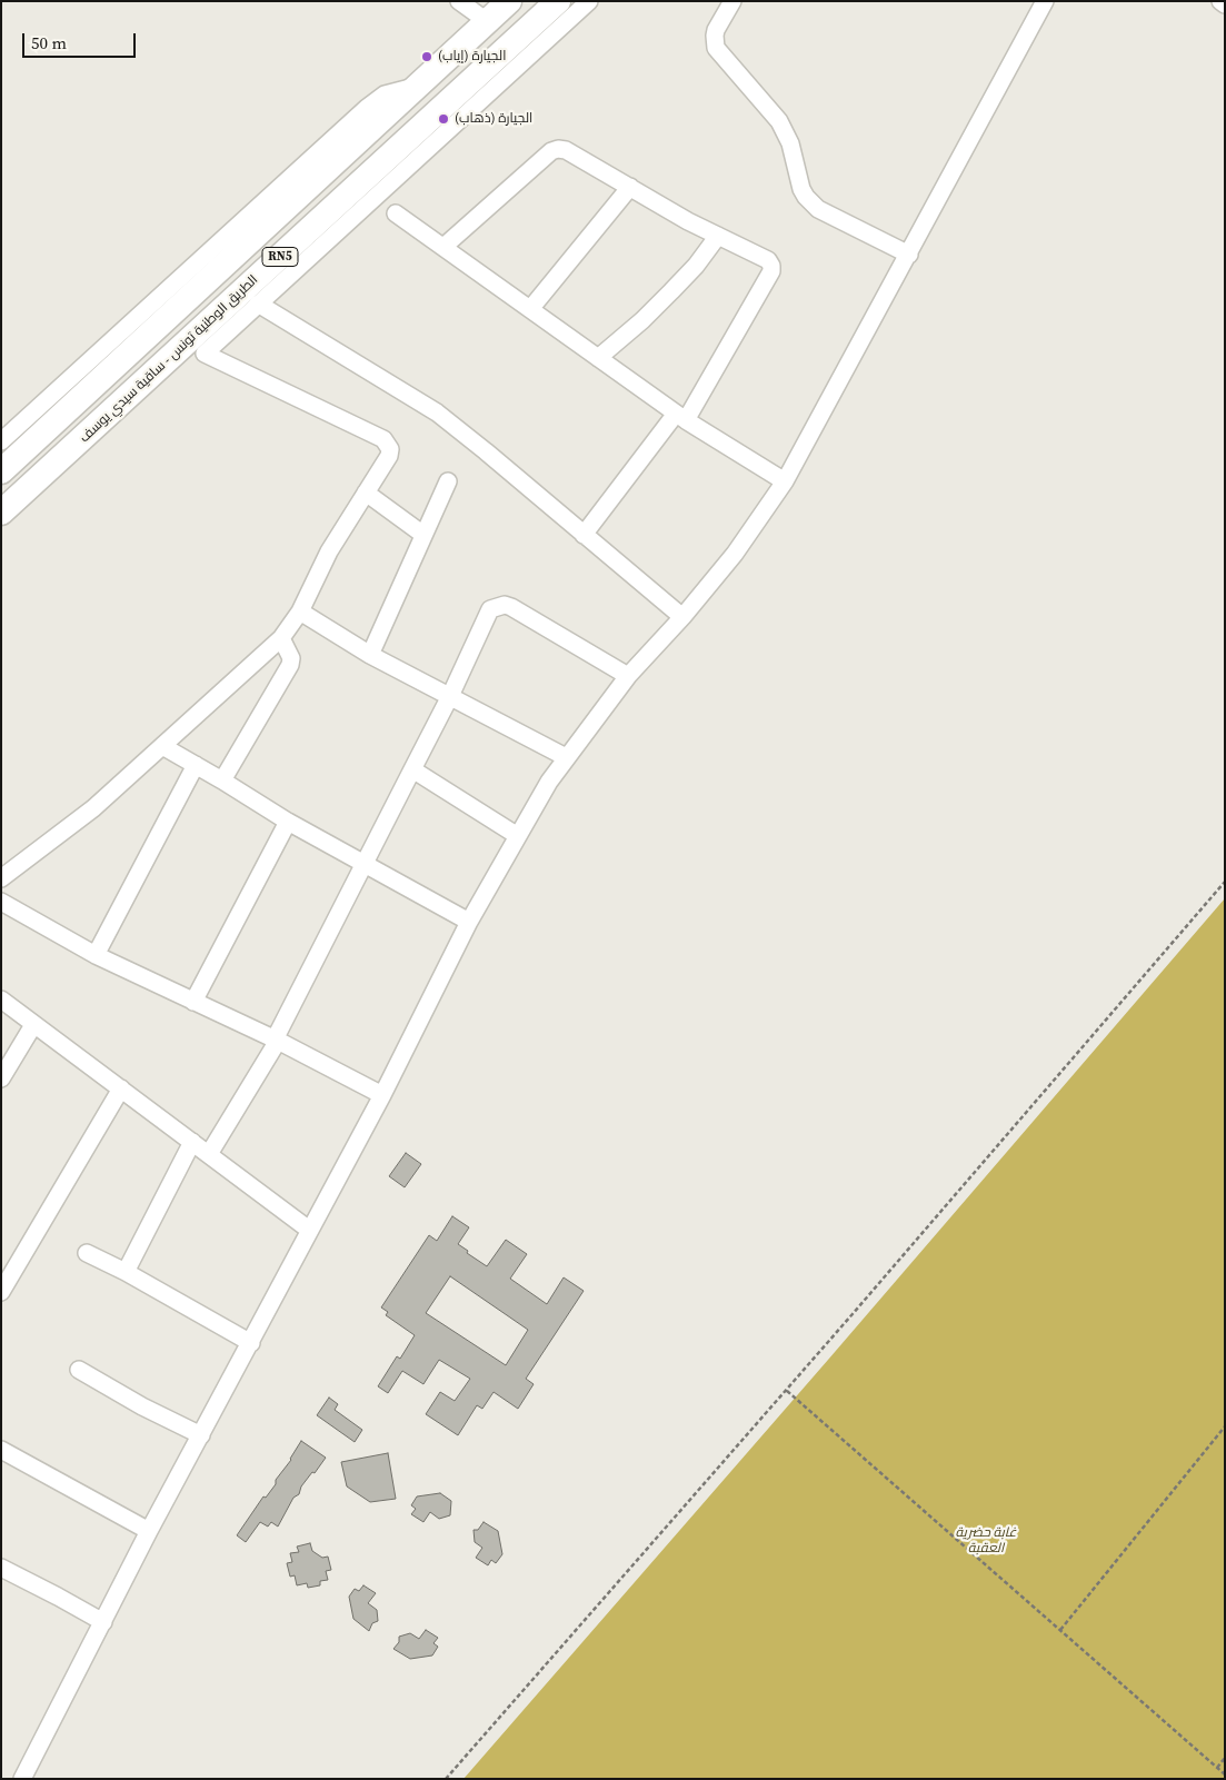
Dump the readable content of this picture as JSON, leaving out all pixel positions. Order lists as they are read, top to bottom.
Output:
{
  "streets": {
    "highway": ["RN5", "الطريق الوطنية تونس - ساقية سيدي يوسف"]
  },
  "parks": ["غابة حضرية العقبة"],
  "places": ["الجيارة (إياب)", "الجيارة (ذهاب)"],
  "scale_bar": "50 m"
}
